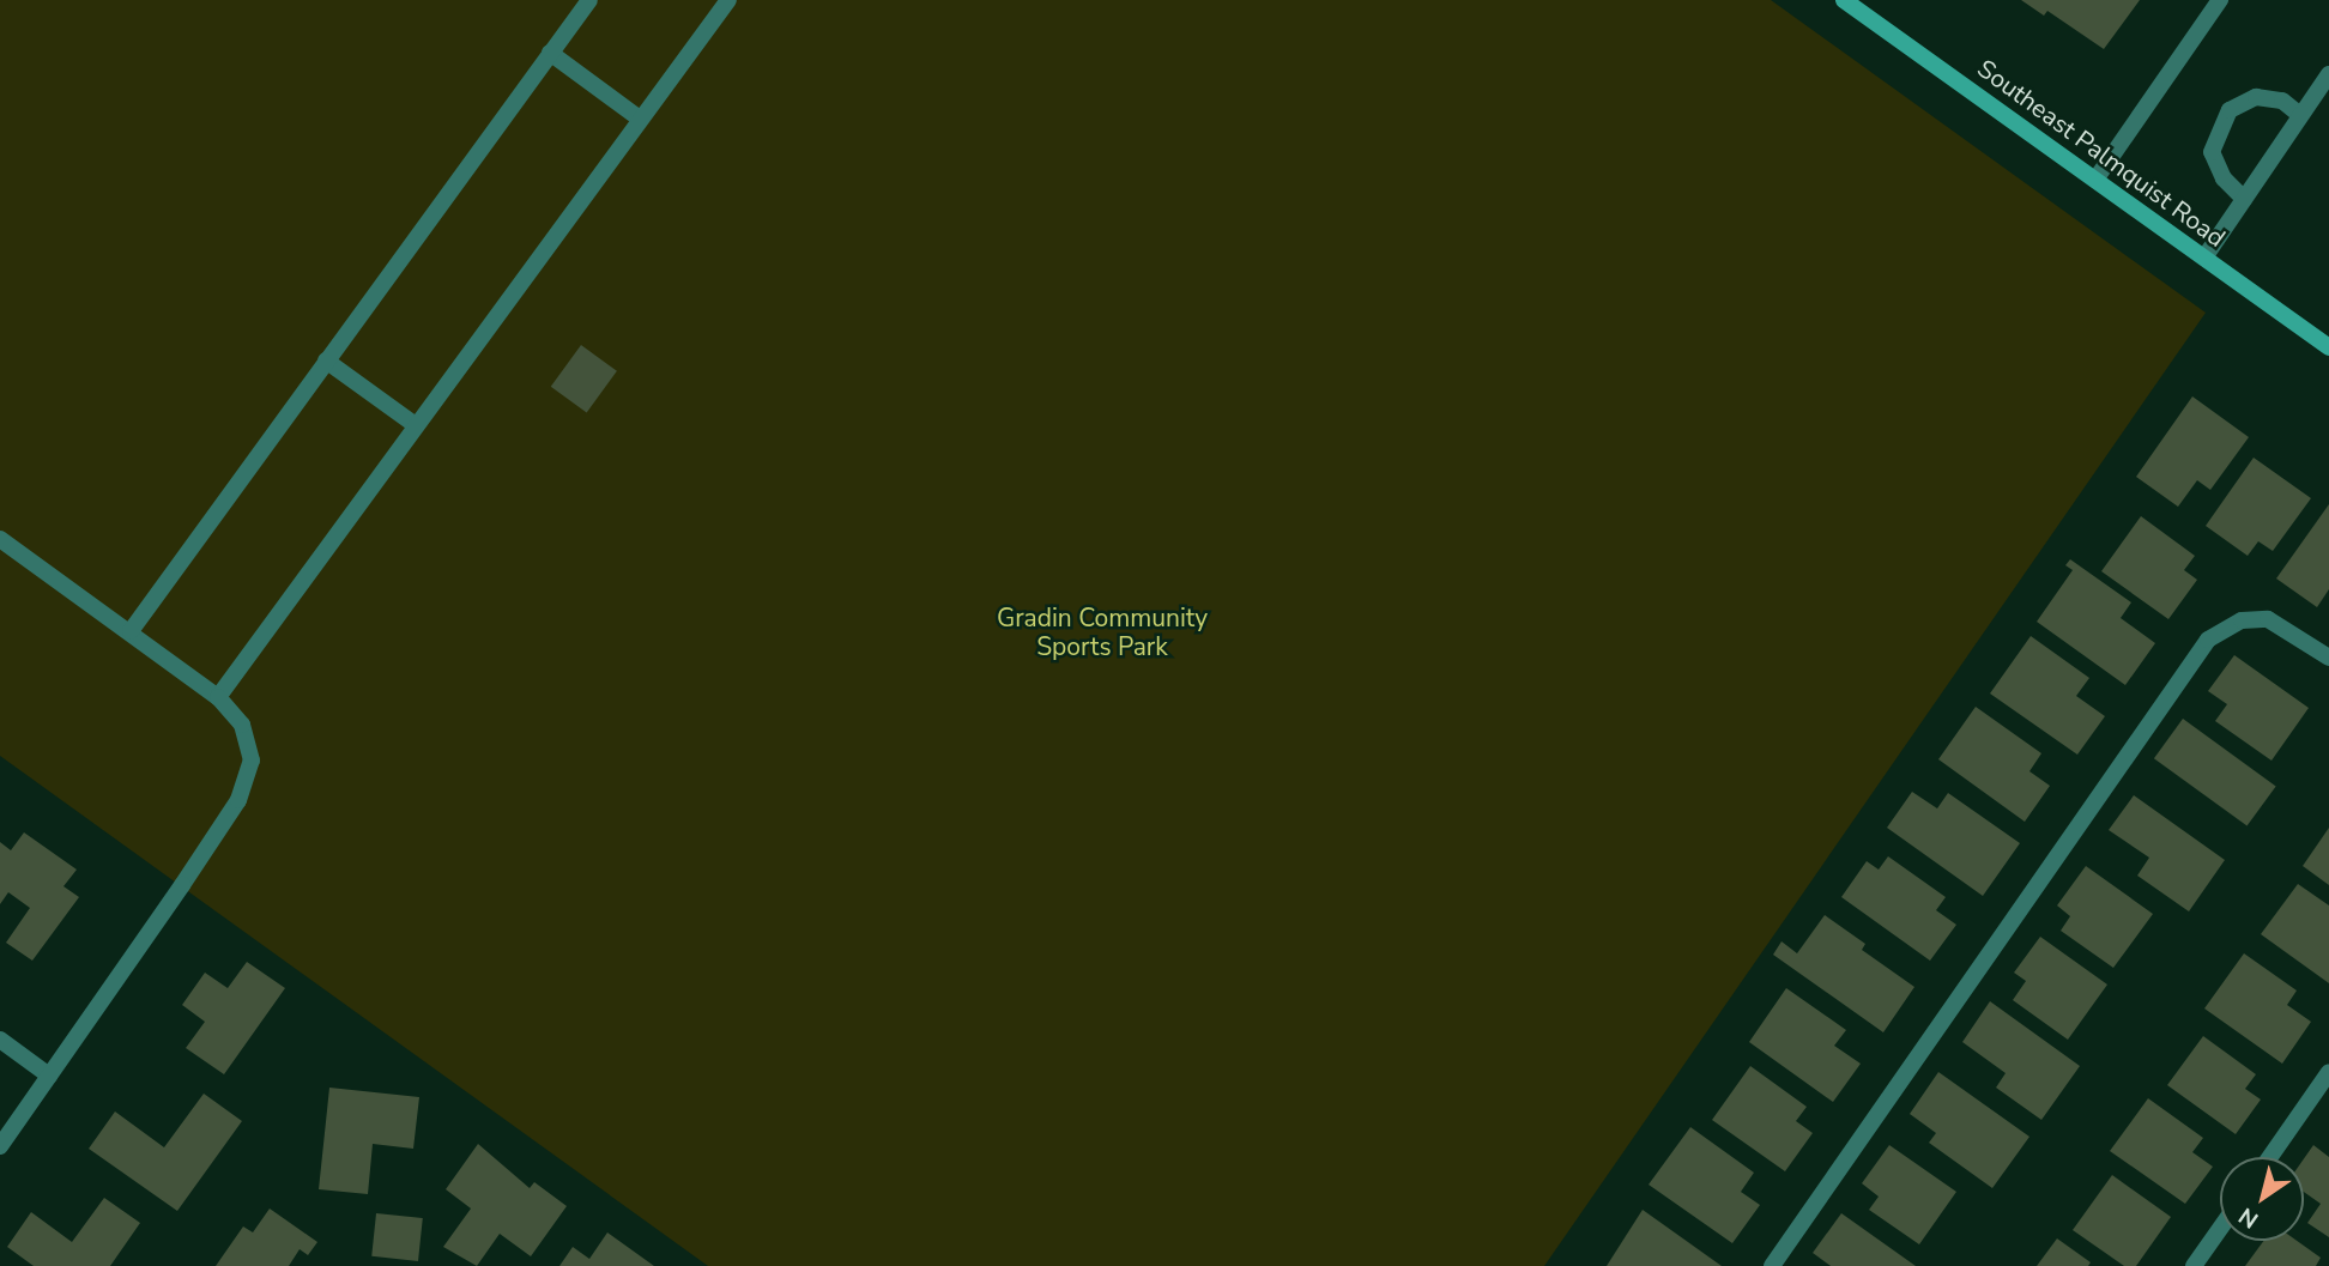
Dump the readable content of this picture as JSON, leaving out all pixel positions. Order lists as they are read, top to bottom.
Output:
{
  "streets": {
    "main road": ["Southeast Palmquist Road"]
  },
  "parks": ["Gradin Community Sports Park"],
  "north": "bottom left"
}
